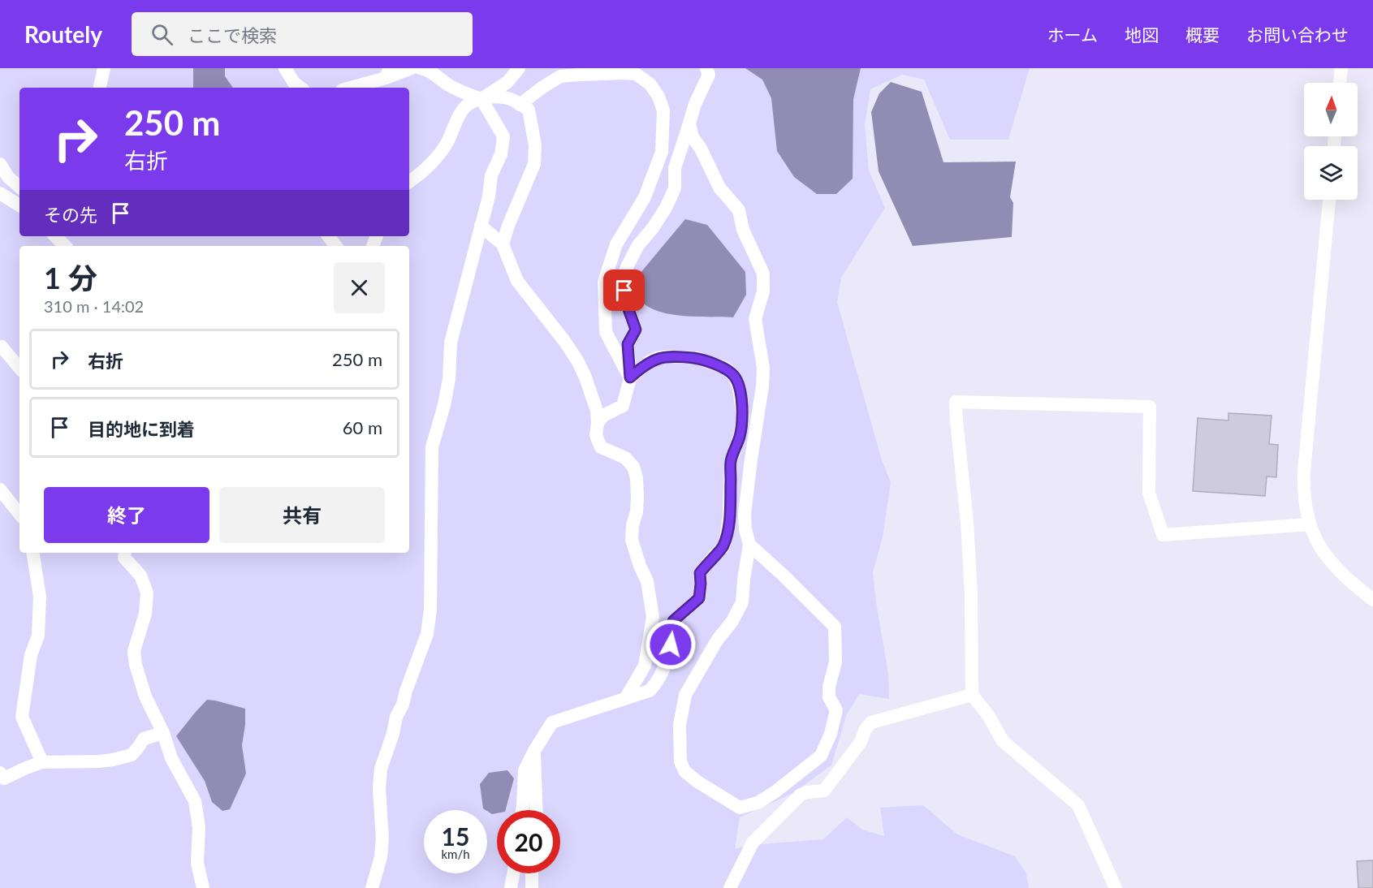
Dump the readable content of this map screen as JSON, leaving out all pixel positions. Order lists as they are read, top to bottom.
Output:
{
  "north": "top",
  "page": {
    "header": "Routely",
    "search": "ここで検索",
    "nav": [
      "ホーム",
      "地図",
      "概要",
      "お問い合わせ"
    ],
    "turn": ["250 m", "右折"],
    "then": "その先",
    "heading": ["1 分", "310 m · 14:02"],
    "list": [
      {
        "name": "右折",
        "value": "250 m"
      },
      {
        "name": "目的地に到着",
        "value": "60 m"
      }
    ],
    "buttons": ["終了", "共有"],
    "speed": "15 km/h",
    "limit": "20"
  }
}
